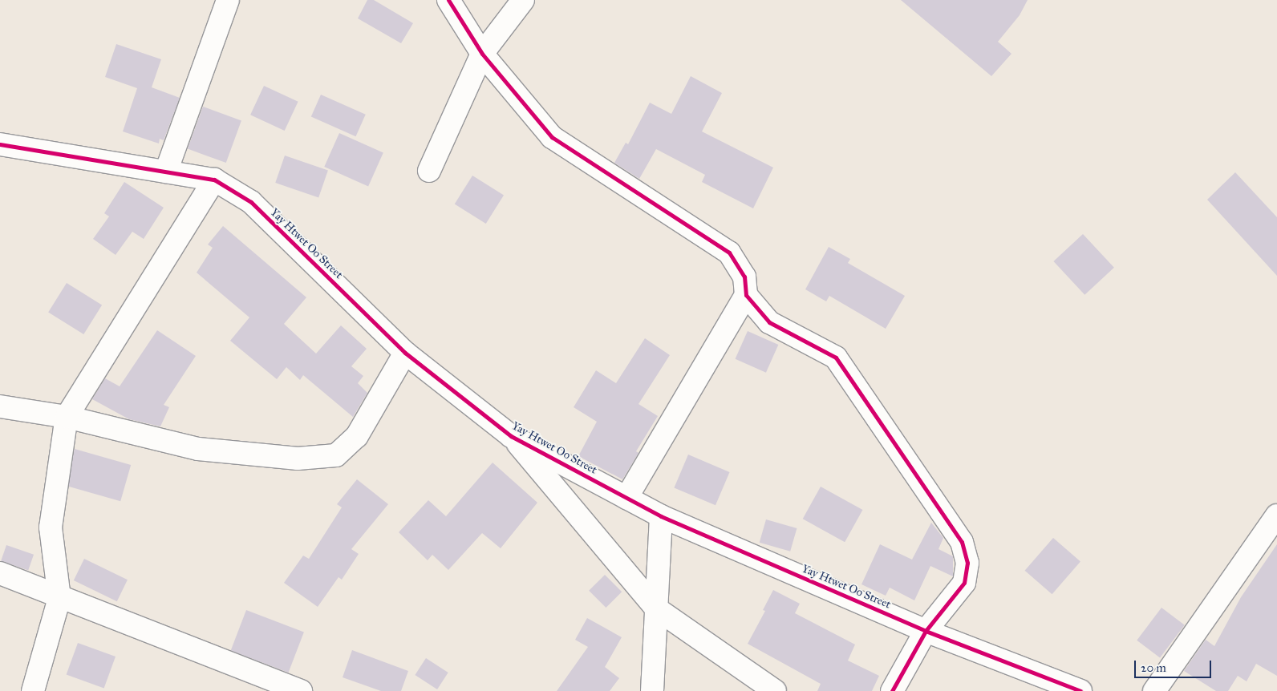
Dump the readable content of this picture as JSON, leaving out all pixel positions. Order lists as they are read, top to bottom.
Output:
{
  "streets": {
    "street": ["Yay Htwet Oo Street"]
  },
  "scale_bar": "20 m"
}
